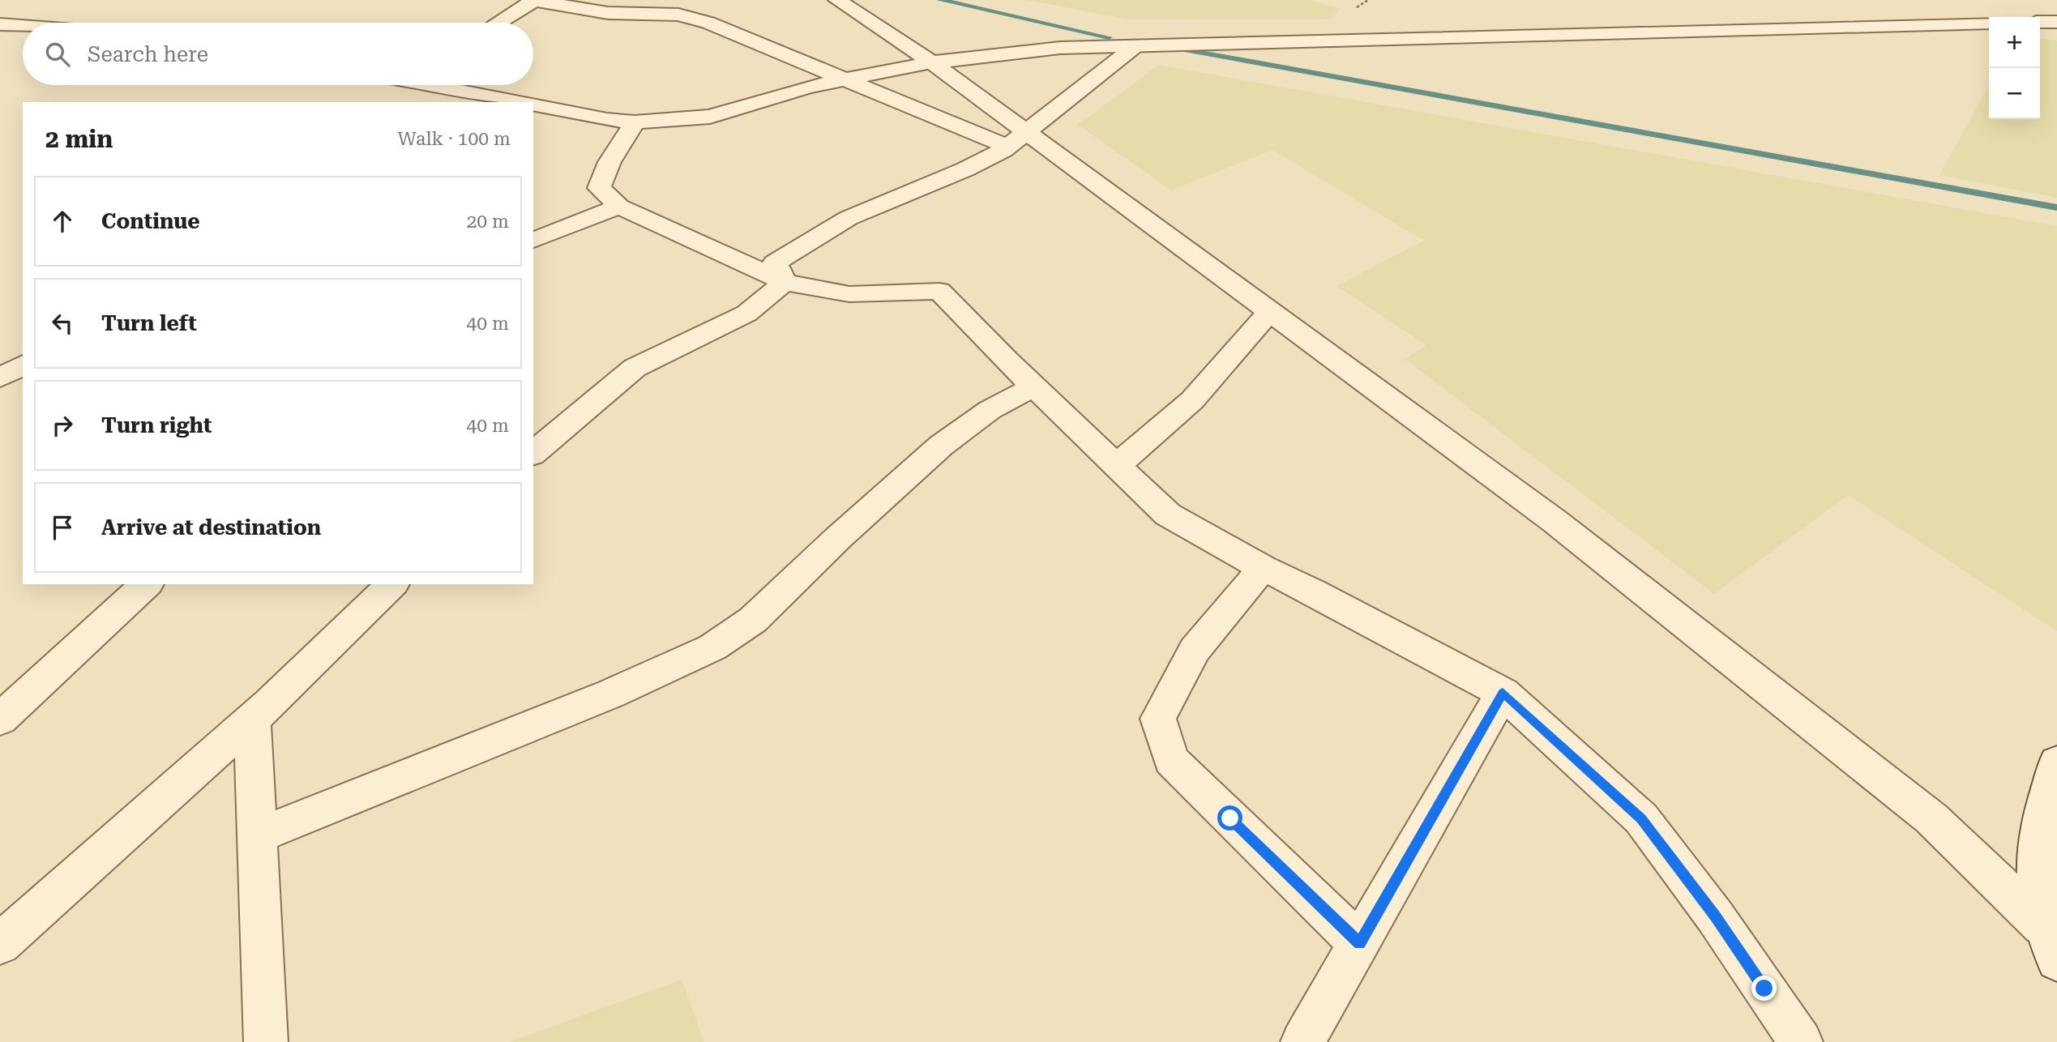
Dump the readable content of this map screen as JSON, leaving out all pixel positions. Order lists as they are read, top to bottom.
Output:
{
  "page": {
    "map_buttons": ["+", "−"],
    "search": "Search here",
    "heading": ["2 min", "Walk · 100 m"],
    "list": [
      ["Continue", "20 m"],
      ["Turn left", "40 m"],
      ["Turn right", "40 m"],
      "Arrive at destination"
    ]
  }
}
